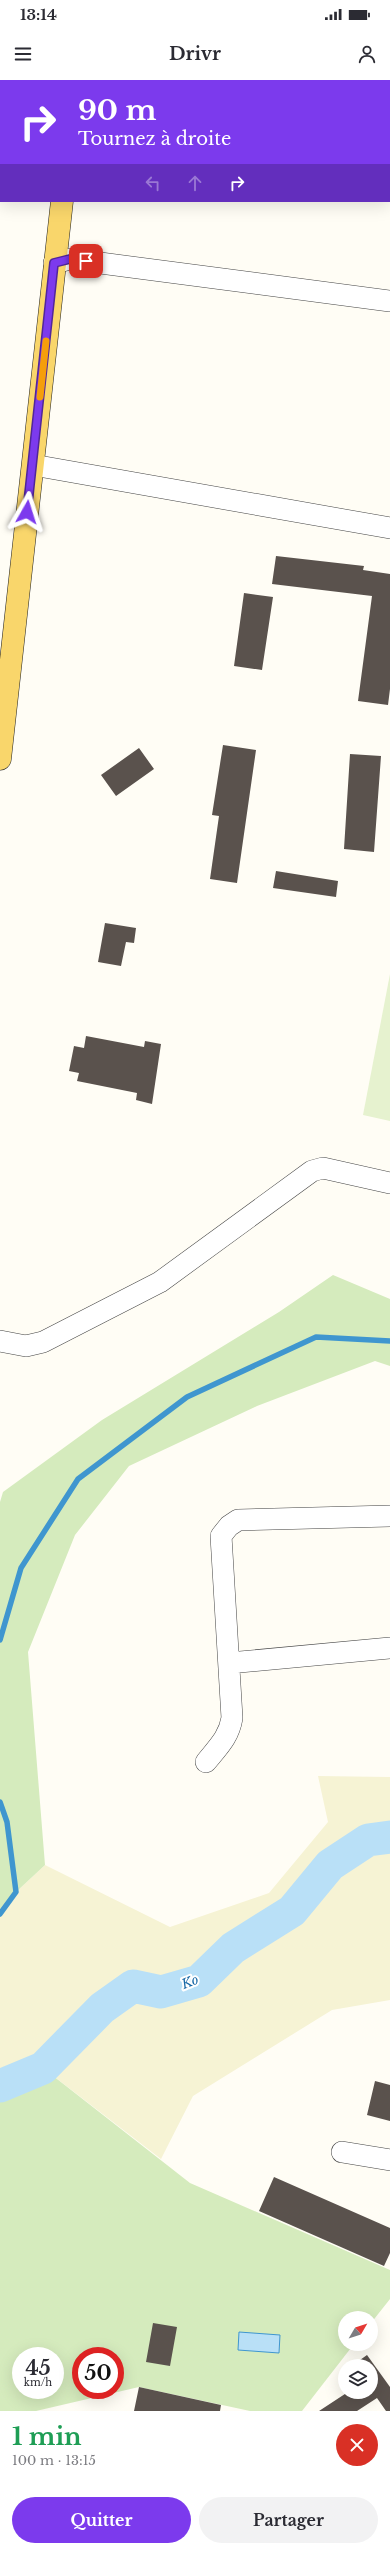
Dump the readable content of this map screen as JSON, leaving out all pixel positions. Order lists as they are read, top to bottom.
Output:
{
  "water": ["Ko"],
  "north": "top right",
  "page": {
    "status": "13:14",
    "header": "Drivr",
    "turn": ["90 m", "Tournez à droite"],
    "speed": "45 km/h",
    "limit": "50",
    "heading": ["1 min", "100 m · 13:15"],
    "buttons": ["Quitter", "Partager"]
  }
}
